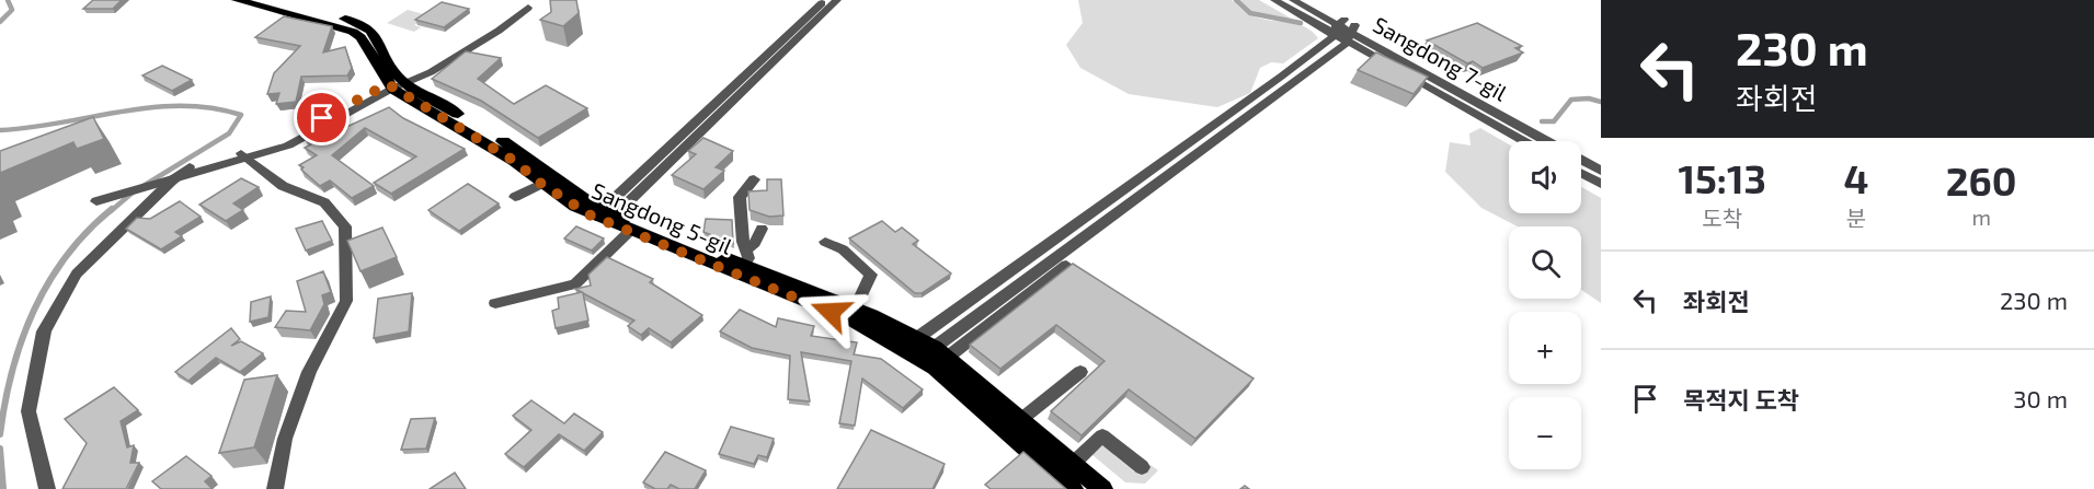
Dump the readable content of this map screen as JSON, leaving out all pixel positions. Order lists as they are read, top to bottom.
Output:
{
  "streets": {
    "main road": ["Sangdong 5-gil"],
    "street": ["Sangdong 7-gil"]
  },
  "page": {
    "turn": ["230 m", "좌회전"],
    "eta": [
      "15:13",
      "도착",
      "4",
      "분",
      "260",
      "m"
    ],
    "map_buttons": ["+", "−"],
    "list": [
      {
        "name": "좌회전",
        "value": "230 m"
      },
      {
        "name": "목적지 도착",
        "value": "30 m"
      }
    ]
  }
}
